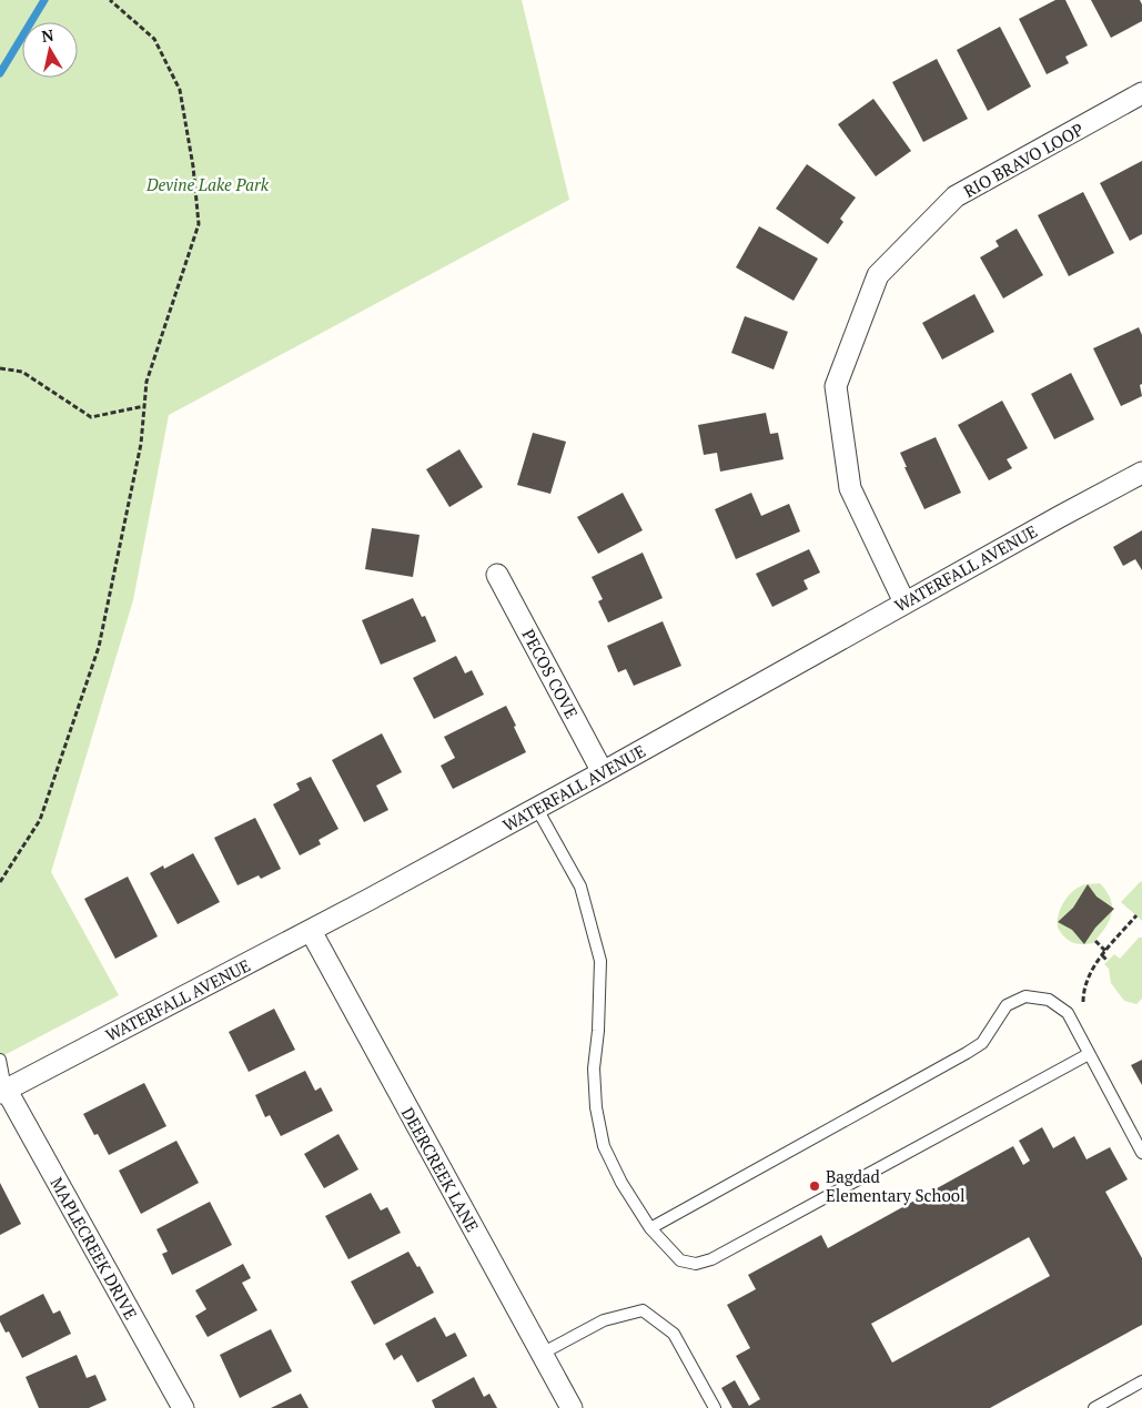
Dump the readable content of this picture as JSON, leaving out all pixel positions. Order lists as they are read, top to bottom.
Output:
{
  "streets": {
    "street": [
      "RIO BRAVO LOOP",
      "WATERFALL AVENUE",
      "PECOS COVE",
      "DEERCREEK LANE",
      "MAPLECREEK DRIVE"
    ]
  },
  "crossings": [
    ["RIO BRAVO LOOP", "WATERFALL AVENUE"],
    ["WATERFALL AVENUE", "PECOS COVE"],
    ["WATERFALL AVENUE", "DEERCREEK LANE"],
    ["WATERFALL AVENUE", "MAPLECREEK DRIVE"]
  ],
  "parks": ["Devine Lake Park"],
  "places": ["Bagdad Elementary School"],
  "north": "top"
}
